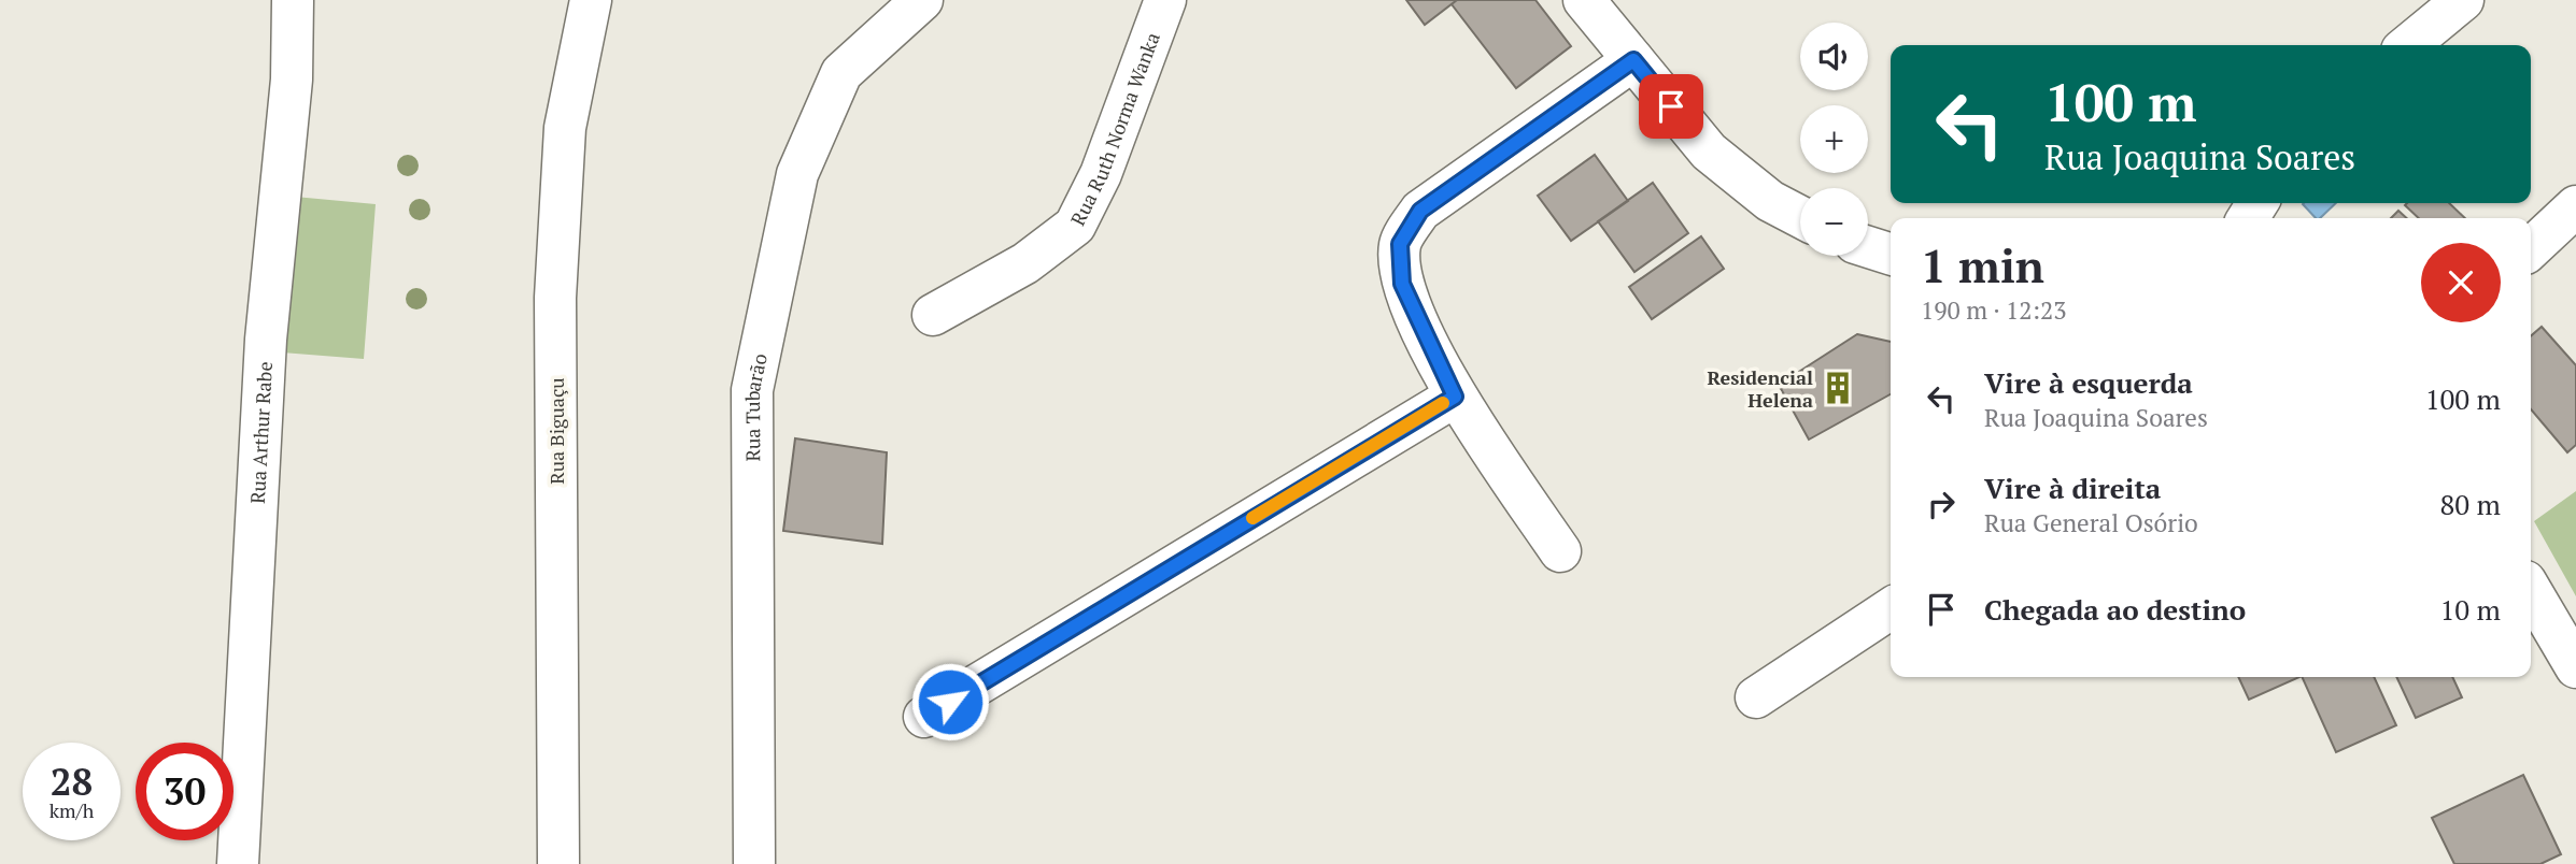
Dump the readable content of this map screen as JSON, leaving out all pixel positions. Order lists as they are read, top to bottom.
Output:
{
  "streets": {
    "street": [
      "Rua Ruth Norma Wanka",
      "Rua Tubarão",
      "Rua Biguaçu",
      "Rua Arthur Rabe"
    ]
  },
  "places": {
    "building": ["Residencial Helena"]
  },
  "page": {
    "map_buttons": ["+", "−"],
    "turn": ["100 m", "Rua Joaquina Soares"],
    "heading": ["1 min", "190 m · 12:23"],
    "list": [
      {
        "name": "Vire à esquerda",
        "note": "Rua Joaquina Soares",
        "value": "100 m"
      },
      {
        "name": "Vire à direita",
        "note": "Rua General Osório",
        "value": "80 m"
      },
      {
        "name": "Chegada ao destino",
        "value": "10 m"
      }
    ],
    "speed": "28 km/h",
    "limit": "30"
  }
}
